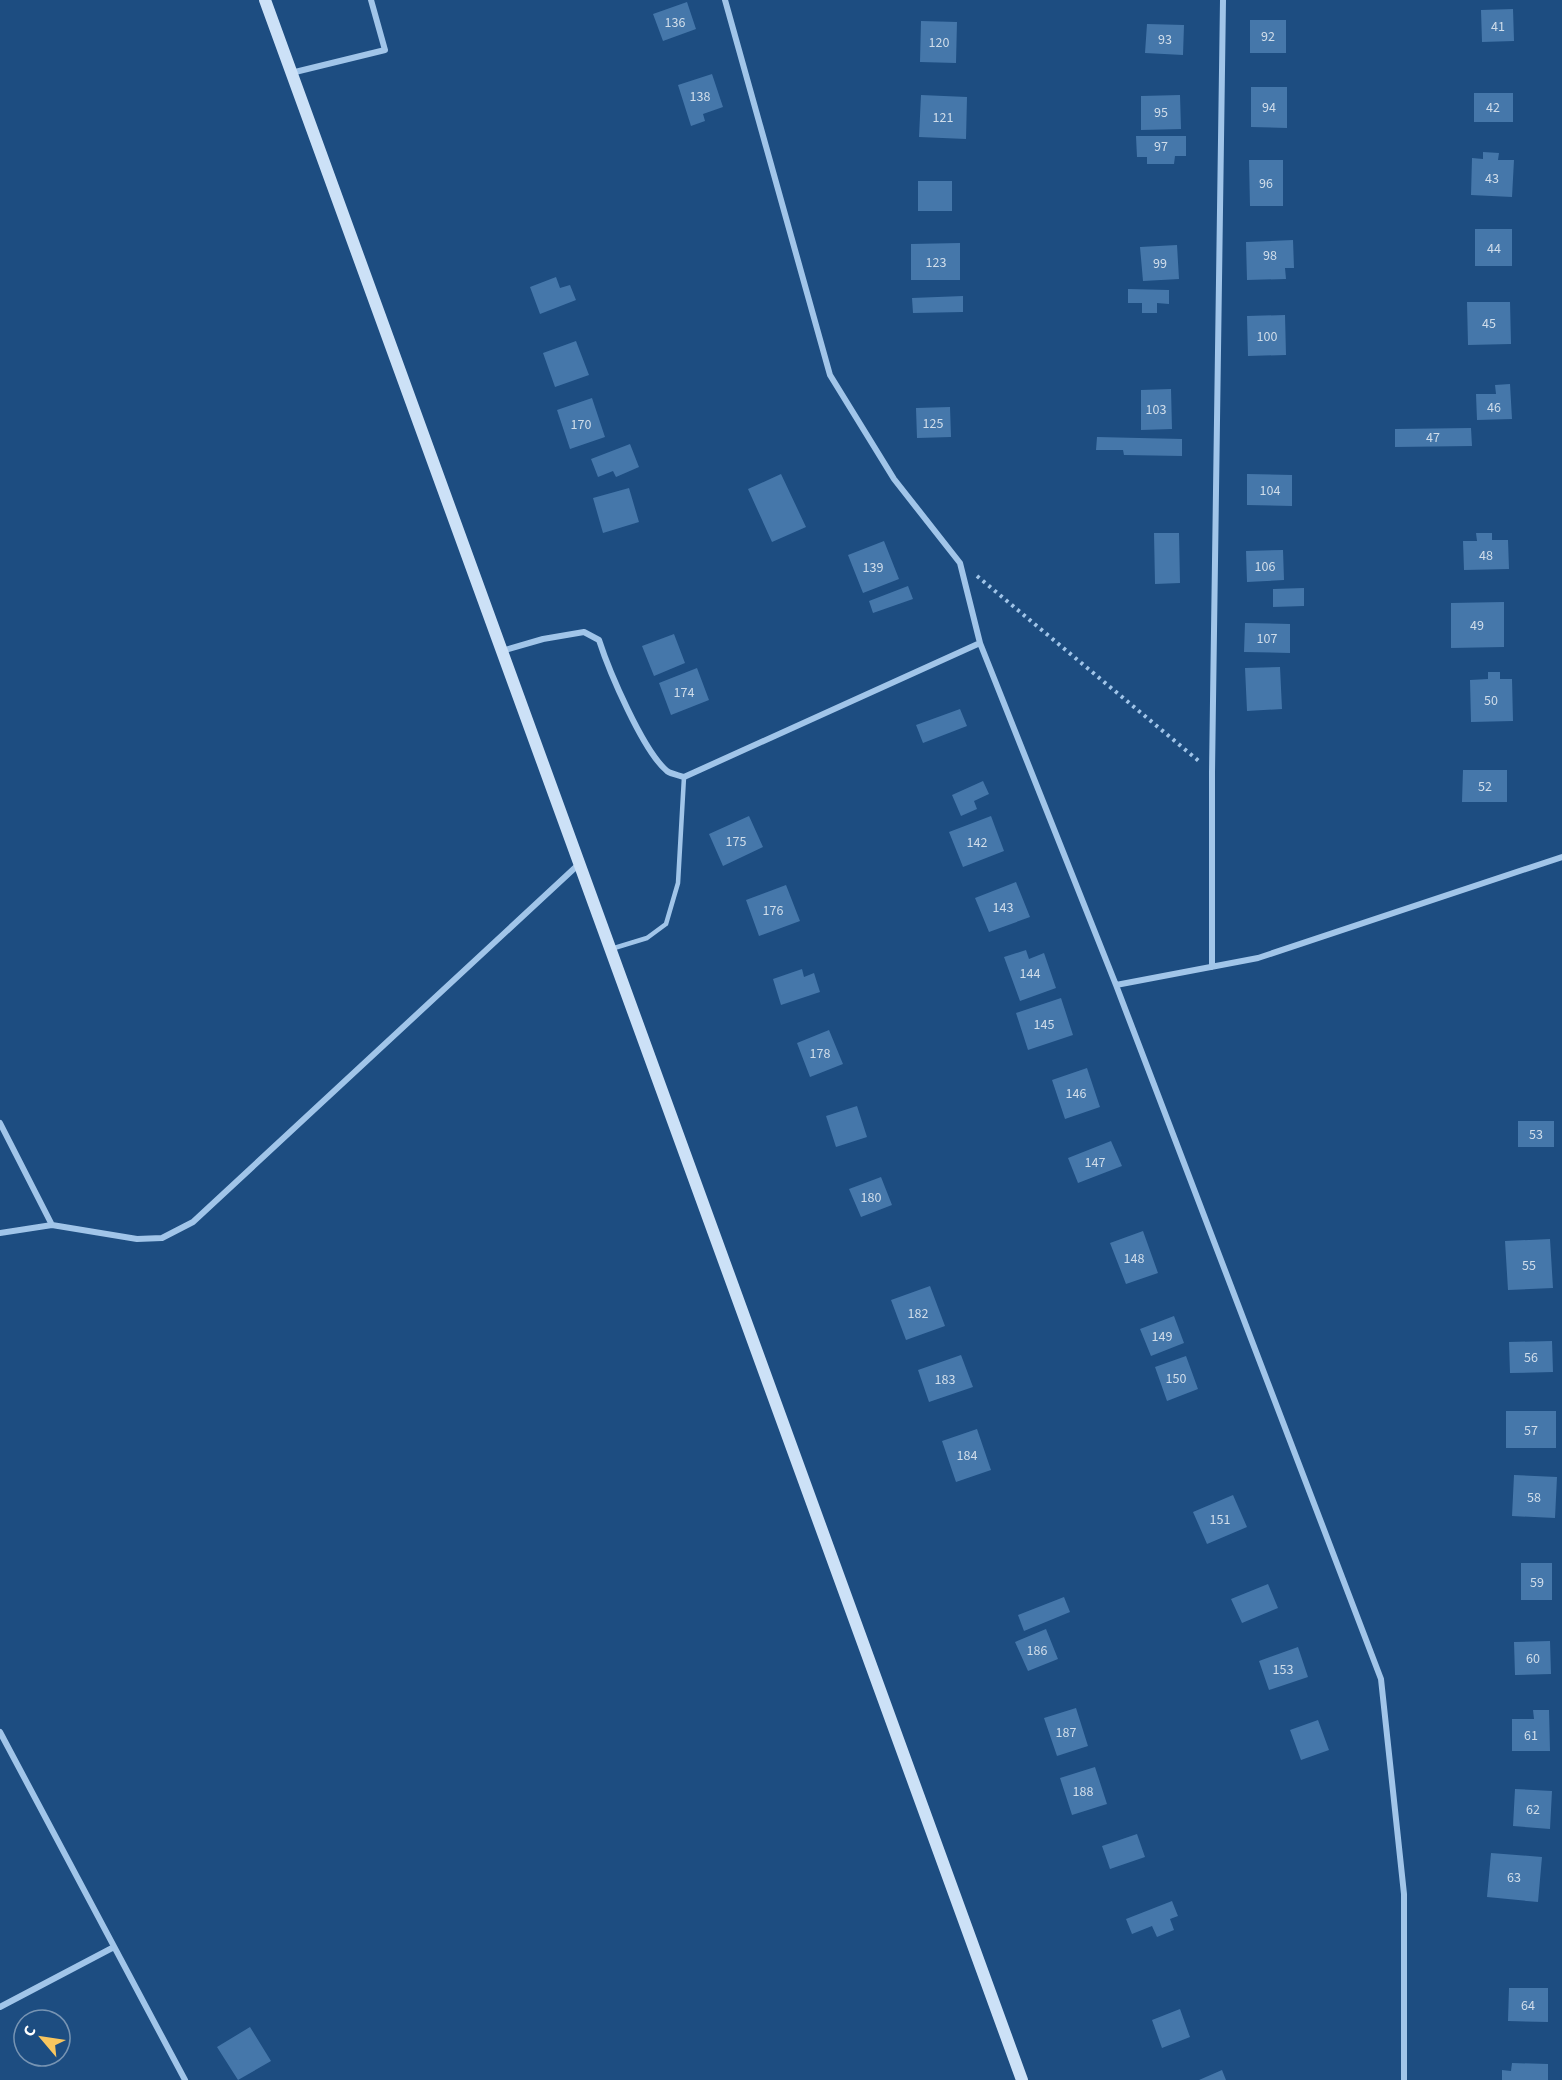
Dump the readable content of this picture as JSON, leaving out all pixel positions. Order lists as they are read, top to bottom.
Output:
{
  "house_numbers": [
    "136",
    "41",
    "92",
    "93",
    "120",
    "138",
    "94",
    "42",
    "95",
    "121",
    "97",
    "43",
    "96",
    "44",
    "98",
    "123",
    "99",
    "45",
    "100",
    "46",
    "103",
    "125",
    "170",
    "47",
    "104",
    "48",
    "106",
    "139",
    "49",
    "107",
    "174",
    "50",
    "52",
    "175",
    "142",
    "143",
    "176",
    "144",
    "145",
    "178",
    "146",
    "53",
    "147",
    "180",
    "148",
    "55",
    "182",
    "149",
    "56",
    "150",
    "183",
    "57",
    "184",
    "58",
    "151",
    "59",
    "186",
    "60",
    "153",
    "187",
    "61",
    "188",
    "62",
    "63",
    "64"
  ],
  "north": "top left"
}
